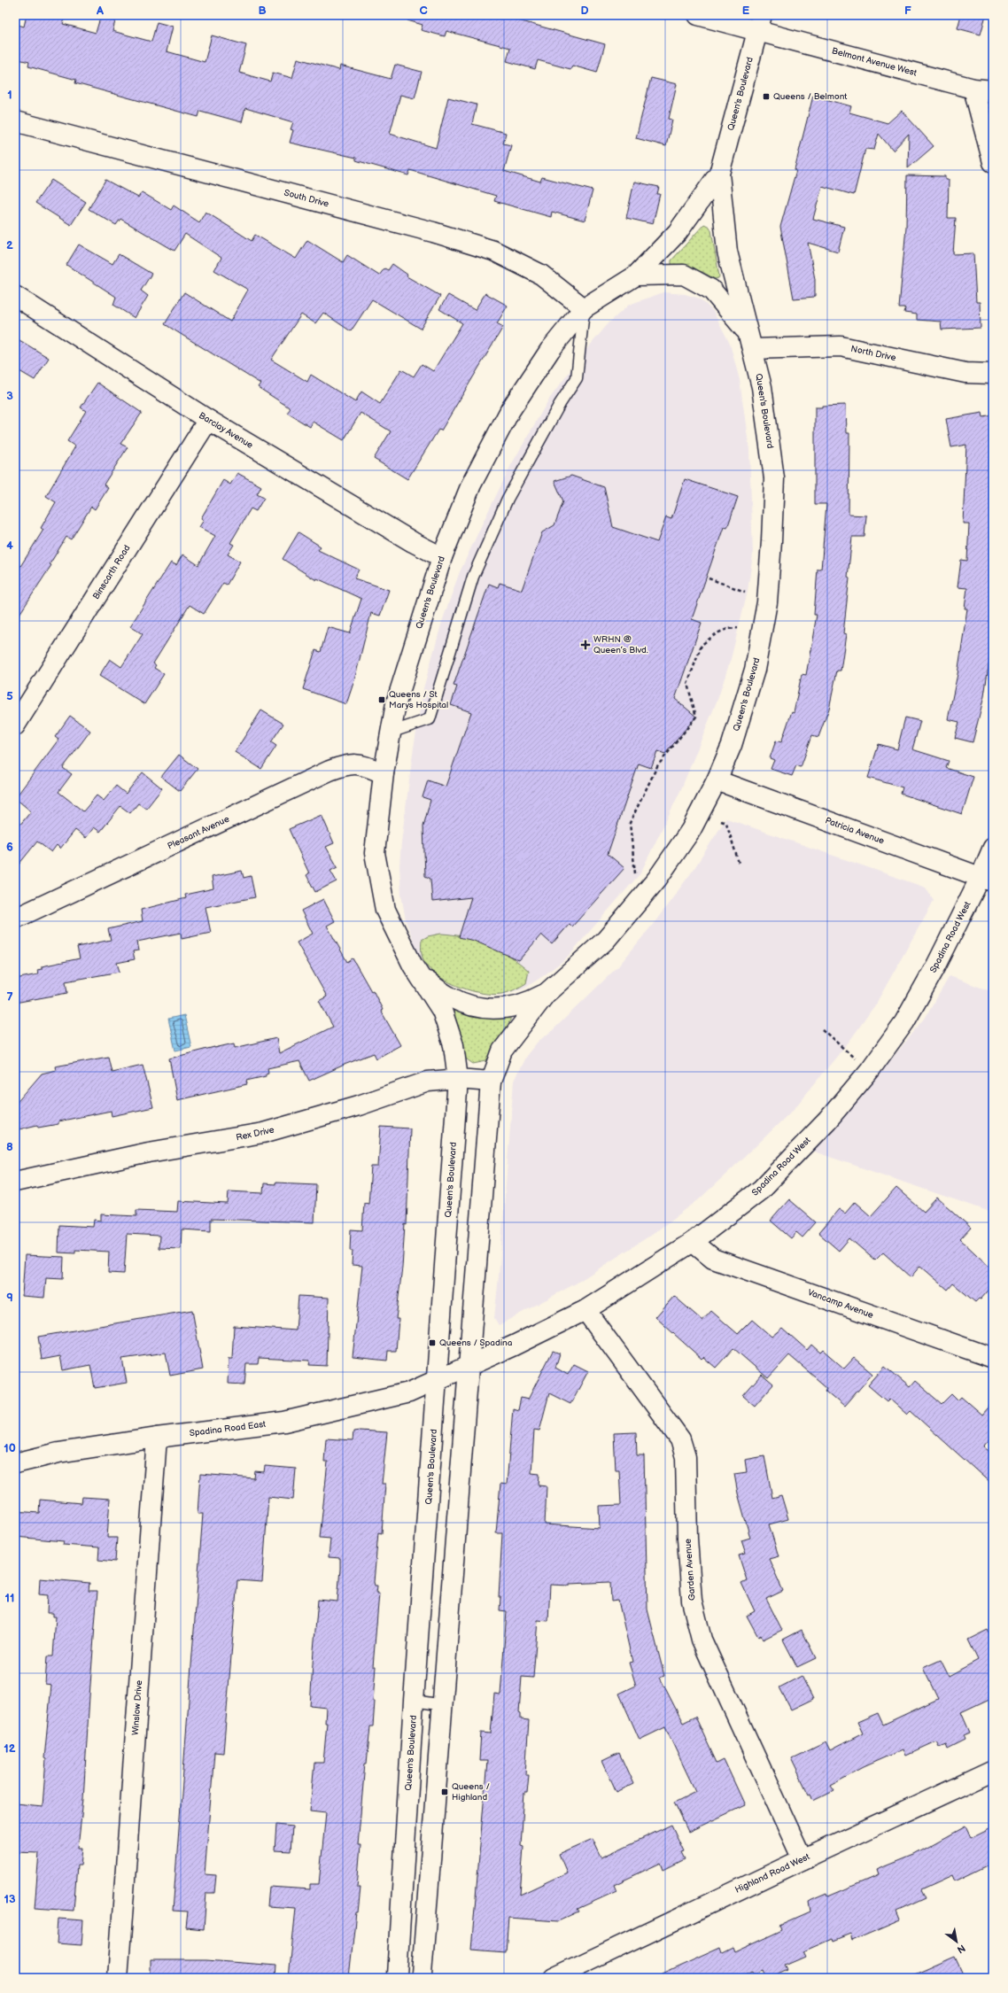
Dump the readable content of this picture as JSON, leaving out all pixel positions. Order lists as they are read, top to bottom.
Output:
{
  "streets": {
    "street": [
      "Belmont Avenue West",
      "Queen's Boulevard",
      "South Drive",
      "North Drive",
      "Barclay Avenue",
      "Binscarth Road",
      "Patricia Avenue",
      "Pleasant Avenue",
      "Spadina Road West",
      "Rex Drive",
      "Vancamp Avenue",
      "Spadina Road East",
      "Garden Avenue",
      "Winslow Drive",
      "Highland Road West"
    ]
  },
  "crossings": [
    ["Belmont Avenue West", "Queen's Boulevard"],
    ["Queen's Boulevard", "South Drive"],
    ["Queen's Boulevard", "North Drive"],
    ["Queen's Boulevard", "Barclay Avenue"],
    ["Queen's Boulevard", "Patricia Avenue"],
    ["Queen's Boulevard", "Pleasant Avenue"],
    ["Queen's Boulevard", "Spadina Road West"],
    ["Queen's Boulevard", "Rex Drive"],
    ["Queen's Boulevard", "Spadina Road East"],
    ["Barclay Avenue", "Binscarth Road"],
    ["Patricia Avenue", "Spadina Road West"],
    ["Spadina Road West", "Vancamp Avenue"],
    ["Spadina Road West", "Spadina Road East"],
    ["Spadina Road West", "Garden Avenue"],
    ["Spadina Road East", "Winslow Drive"],
    ["Garden Avenue", "Highland Road West"]
  ],
  "places": {
    "transit": [
      "Queens / Belmont",
      "Queens / St Marys Hospital",
      "Queens / Spadina",
      "Queens / Highland"
    ],
    "health": ["WRHN @ Queen’s Blvd."]
  },
  "north": "bottom right",
  "grid": {
    "columns": [
      "A",
      "B",
      "C",
      "D",
      "E",
      "F"
    ],
    "rows": [
      "1",
      "2",
      "3",
      "4",
      "5",
      "6",
      "7",
      "8",
      "9",
      "10",
      "11",
      "12",
      "13"
    ]
  }
}
